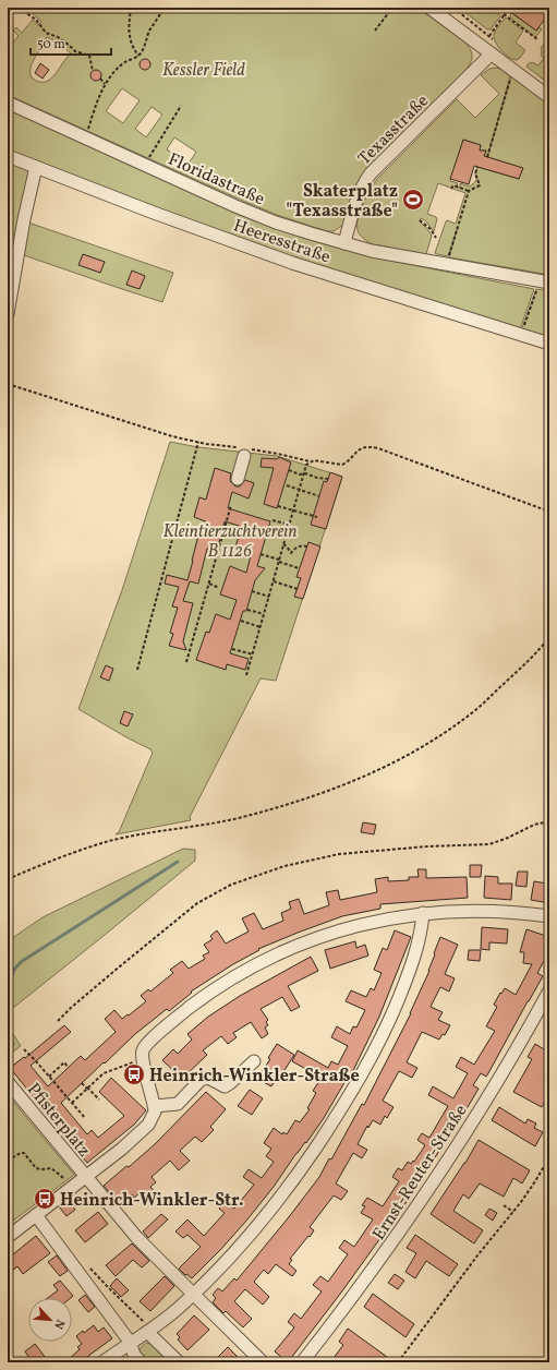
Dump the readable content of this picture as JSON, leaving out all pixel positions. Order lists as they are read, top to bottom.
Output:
{
  "streets": {
    "street": [
      "Texasstraße",
      "Floridastraße",
      "Heeresstraße",
      "Pfisterplatz",
      "Ernst-Reuter-Straße"
    ]
  },
  "crossings": [
    ["Texasstraße", "Floridastraße"]
  ],
  "parks": ["Kessler Field", "Kleintierzuchtverein B 1126"],
  "places": {
    "sports": ["Skaterplatz \"Texasstraße\""],
    "bus stop": ["Heinrich-Winkler-Straße", "Heinrich-Winkler-Str."]
  },
  "scale_bar": "50 m",
  "north": "bottom right"
}
